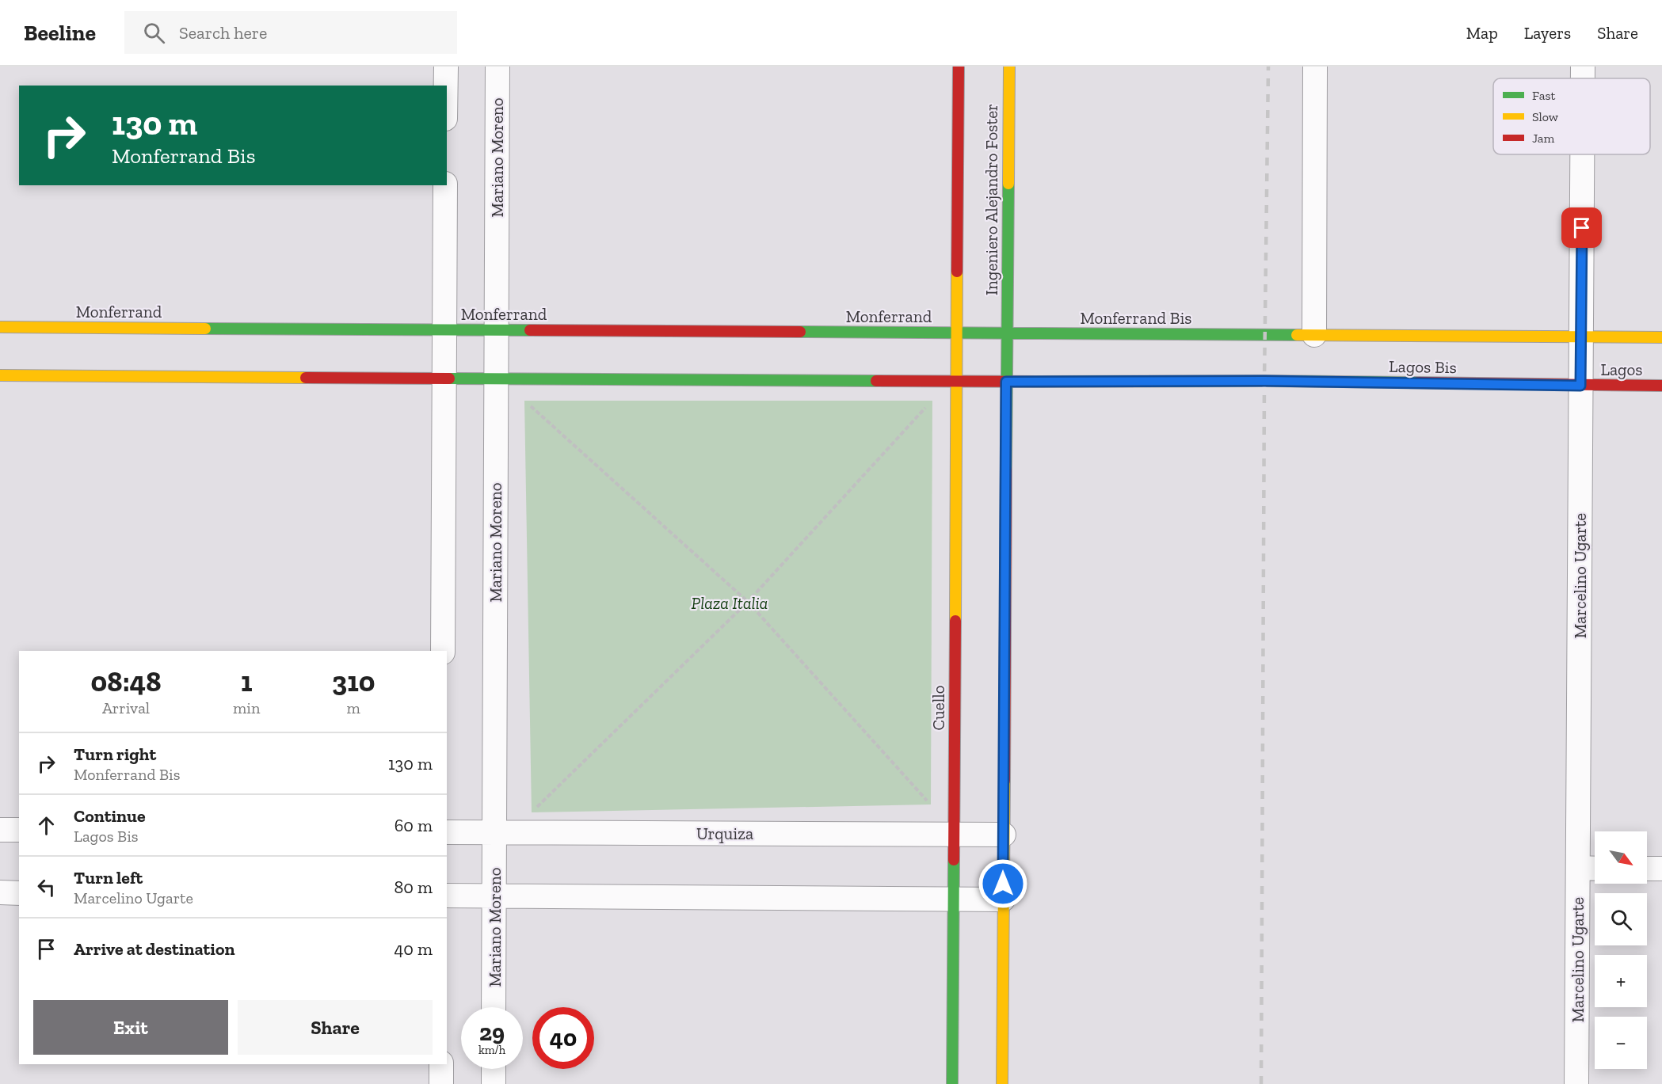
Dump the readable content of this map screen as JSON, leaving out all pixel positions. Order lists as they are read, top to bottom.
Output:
{
  "streets": {
    "street": [
      "Mariano Moreno",
      "Ingeniero Alejandro Foster",
      "Monferrand",
      "Monferrand Bis",
      "Lagos Bis",
      "Lagos",
      "Marcelino Ugarte",
      "Cuello",
      "Urquiza"
    ]
  },
  "crossings": [
    ["Mariano Moreno", "Monferrand"],
    ["Mariano Moreno", "Urquiza"],
    ["Ingeniero Alejandro Foster", "Monferrand"],
    ["Ingeniero Alejandro Foster", "Monferrand Bis"],
    ["Ingeniero Alejandro Foster", "Cuello"],
    ["Monferrand", "Monferrand Bis"],
    ["Monferrand", "Cuello"],
    ["Monferrand Bis", "Lagos Bis"],
    ["Lagos Bis", "Lagos"],
    ["Lagos Bis", "Marcelino Ugarte"],
    ["Lagos", "Marcelino Ugarte"],
    ["Cuello", "Urquiza"]
  ],
  "parks": ["Plaza Italia"],
  "legend": ["Fast", "Slow", "Jam"],
  "north": "bottom right",
  "page": {
    "header": "Beeline",
    "search": "Search here",
    "nav": ["Map", "Layers", "Share"],
    "turn": ["130 m", "Monferrand Bis"],
    "eta": [
      "08:48",
      "Arrival",
      "1",
      "min",
      "310",
      "m"
    ],
    "list": [
      {
        "name": "Turn right",
        "note": "Monferrand Bis",
        "value": "130 m"
      },
      {
        "name": "Continue",
        "note": "Lagos Bis",
        "value": "60 m"
      },
      {
        "name": "Turn left",
        "note": "Marcelino Ugarte",
        "value": "80 m"
      },
      {
        "name": "Arrive at destination",
        "value": "40 m"
      }
    ],
    "map_buttons": ["+", "−"],
    "buttons": ["Exit", "Share"],
    "speed": "29 km/h",
    "limit": "40"
  }
}
